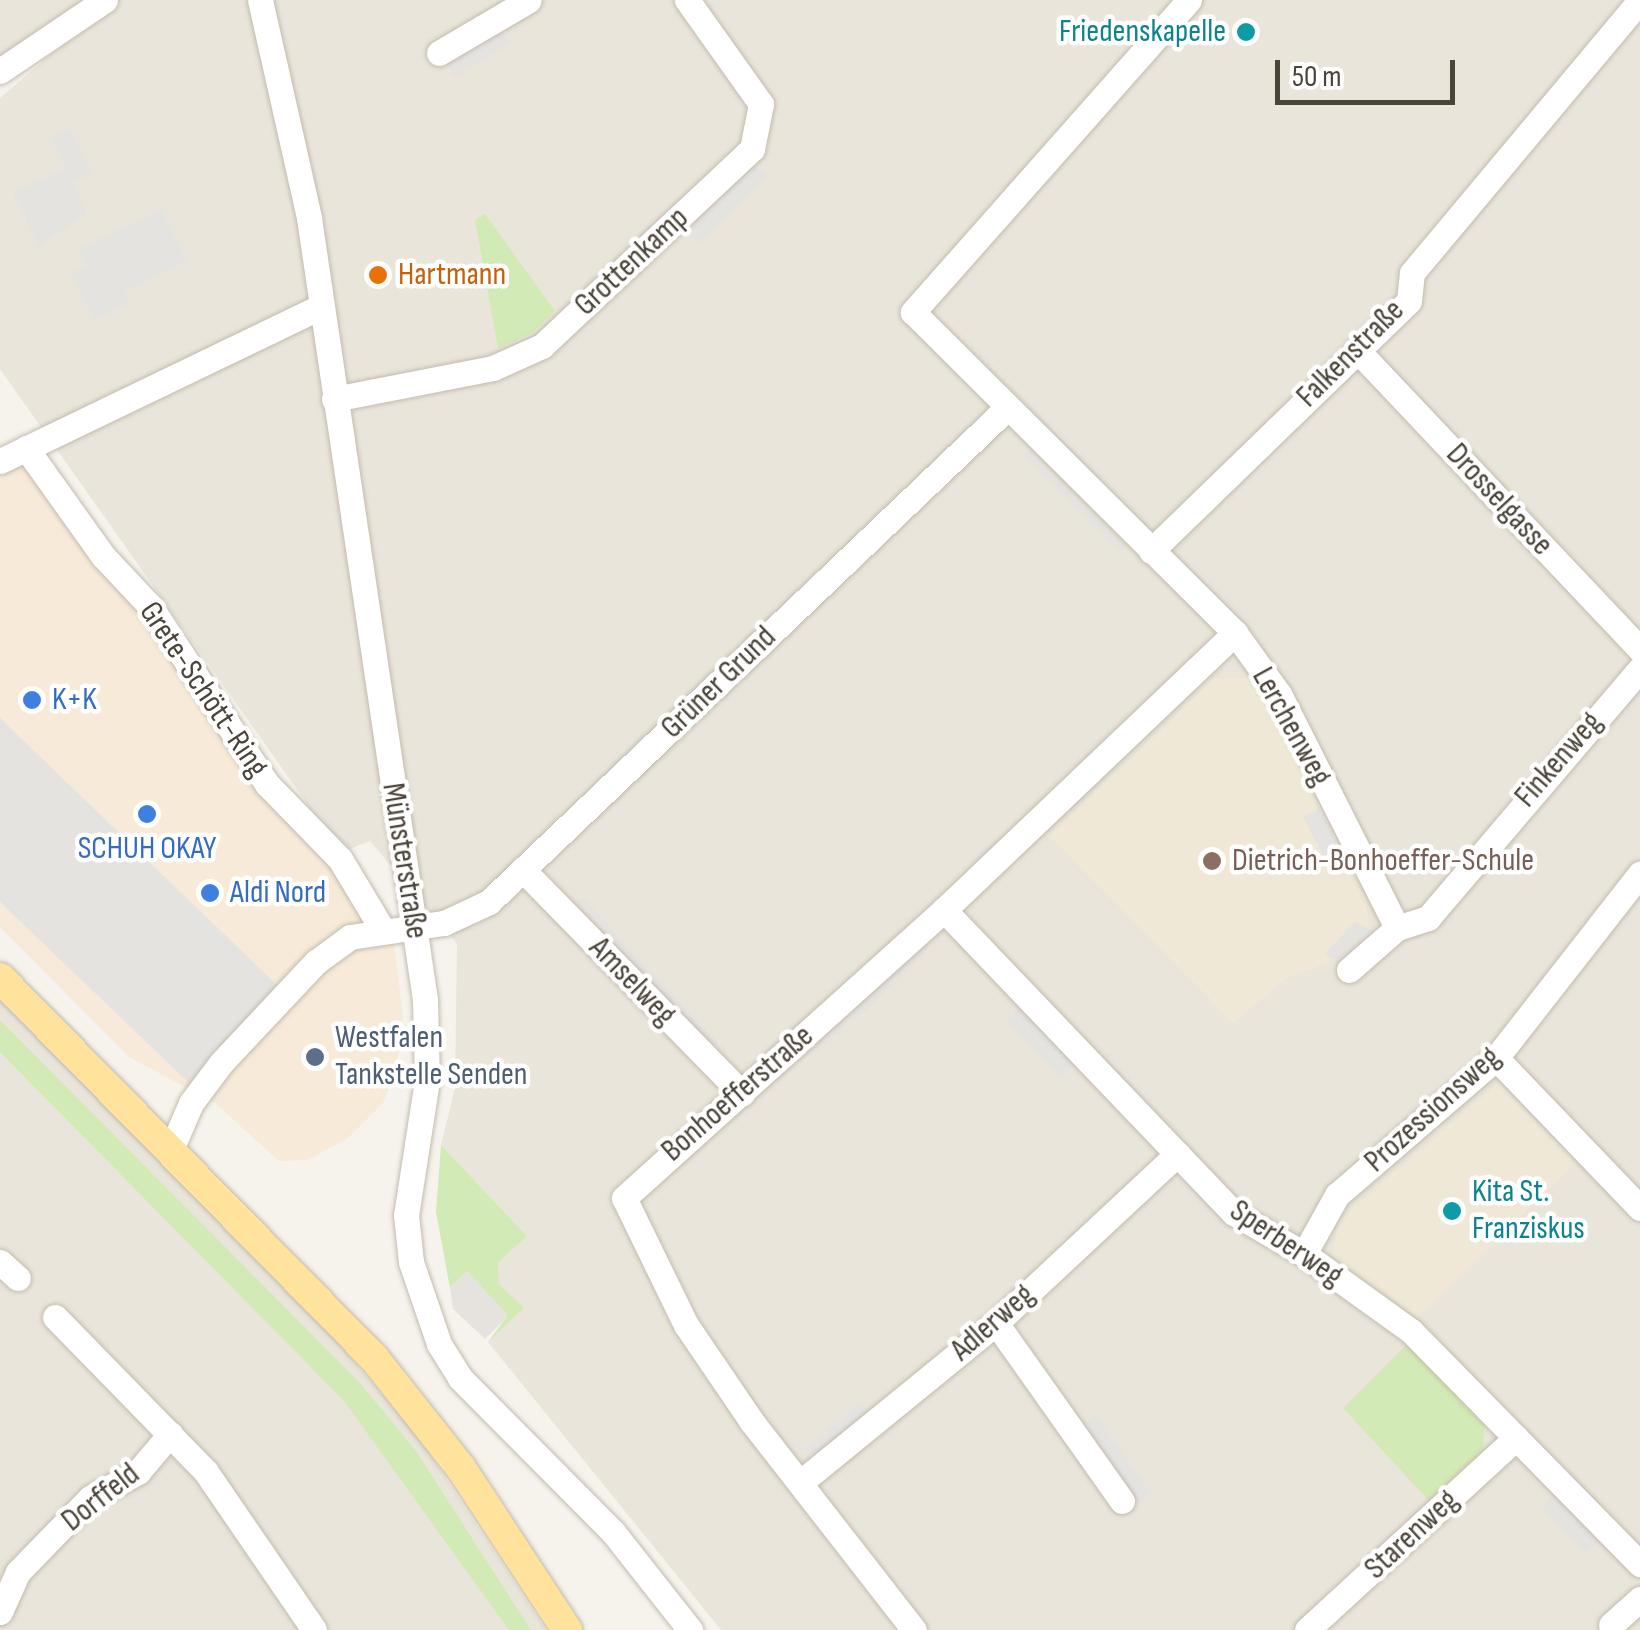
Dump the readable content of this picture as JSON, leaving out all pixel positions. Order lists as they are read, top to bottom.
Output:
{
  "streets": {
    "street": [
      "Grottenkamp",
      "Falkenstraße",
      "Drosselgasse",
      "Grüner Grund",
      "Grete-Schött-Ring",
      "Lerchenweg",
      "Finkenweg",
      "Münsterstraße",
      "Amselweg",
      "Bonhoefferstraße",
      "Prozessionsweg",
      "Sperberweg",
      "Adlerweg",
      "Dorffeld",
      "Starenweg"
    ]
  },
  "crossings": [
    ["Grottenkamp", "Münsterstraße"],
    ["Falkenstraße", "Drosselgasse"],
    ["Falkenstraße", "Lerchenweg"],
    ["Grüner Grund", "Münsterstraße"],
    ["Grüner Grund", "Amselweg"],
    ["Lerchenweg", "Finkenweg"],
    ["Lerchenweg", "Bonhoefferstraße"],
    ["Amselweg", "Bonhoefferstraße"],
    ["Bonhoefferstraße", "Sperberweg"],
    ["Bonhoefferstraße", "Adlerweg"],
    ["Prozessionsweg", "Sperberweg"],
    ["Sperberweg", "Adlerweg"],
    ["Sperberweg", "Starenweg"]
  ],
  "places": [
    "Friedenskapelle",
    "Hartmann",
    "K+K",
    "SCHUH OKAY",
    "Dietrich-Bonhoeffer-Schule",
    "Aldi Nord",
    "Westfalen Tankstelle Senden",
    "Kita St. Franziskus"
  ],
  "scale_bar": "50 m"
}
